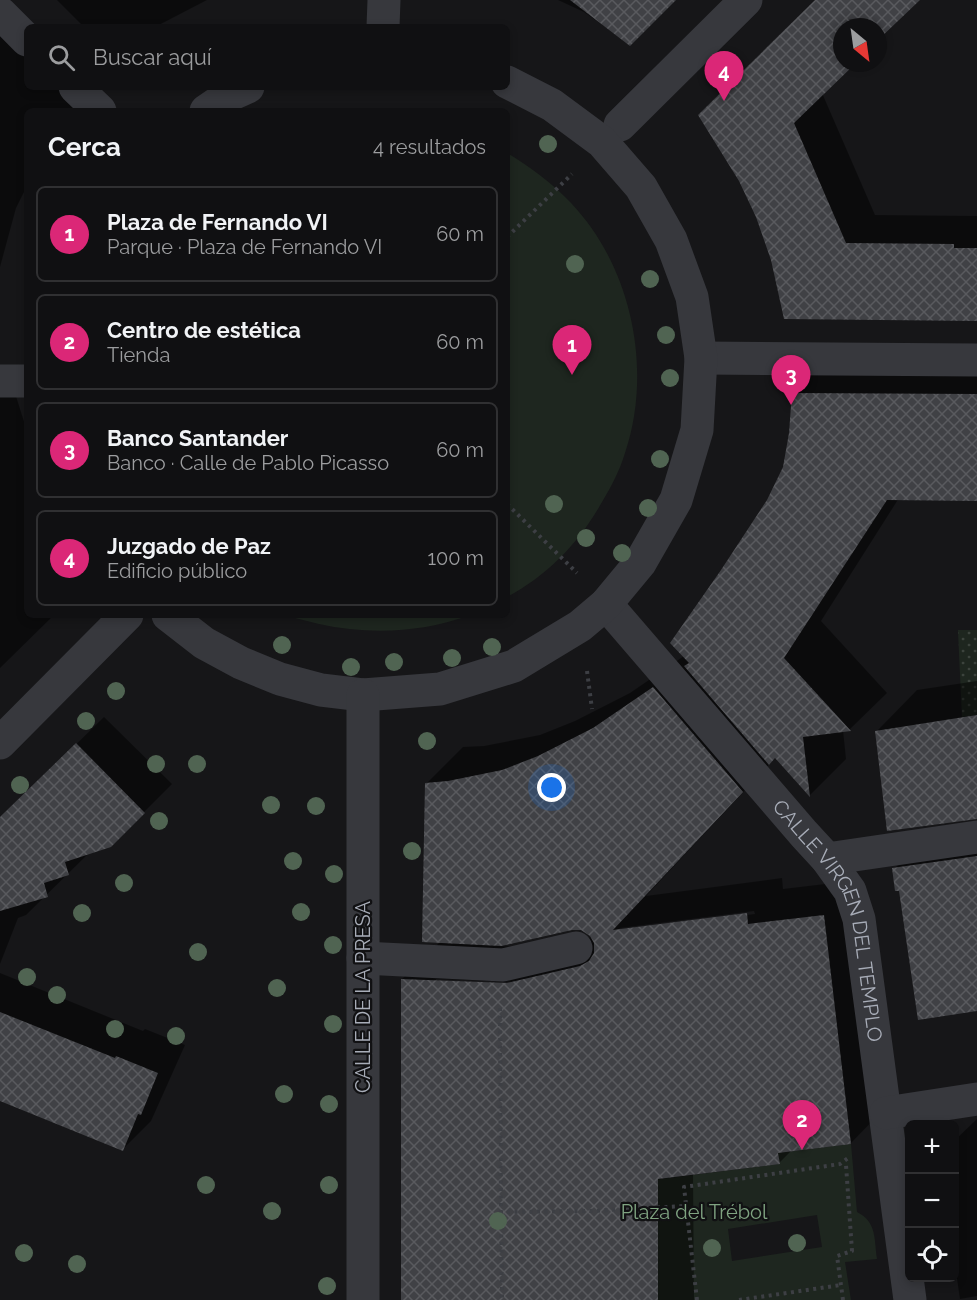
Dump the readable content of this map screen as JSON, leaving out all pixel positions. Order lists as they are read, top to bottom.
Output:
{
  "streets": {
    "street": ["CALLE VIRGEN DEL TEMPLO", "CALLE DE LA PRESA"]
  },
  "parks": ["Plaza del Trébol"],
  "north": "bottom right",
  "page": {
    "search": "Buscar aquí",
    "pins": [
      "4",
      "1",
      "3",
      "2"
    ],
    "heading": ["Cerca", "4 resultados"],
    "list": [
      {
        "mark": "1",
        "name": "Plaza de Fernando VI",
        "note": "Parque · Plaza de Fernando VI",
        "value": "60 m"
      },
      {
        "mark": "2",
        "name": "Centro de estética",
        "note": "Tienda",
        "value": "60 m"
      },
      {
        "mark": "3",
        "name": "Banco Santander",
        "note": "Banco · Calle de Pablo Picasso",
        "value": "60 m"
      },
      {
        "mark": "4",
        "name": "Juzgado de Paz",
        "note": "Edificio público",
        "value": "100 m"
      }
    ],
    "map_buttons": ["+", "−"]
  }
}
